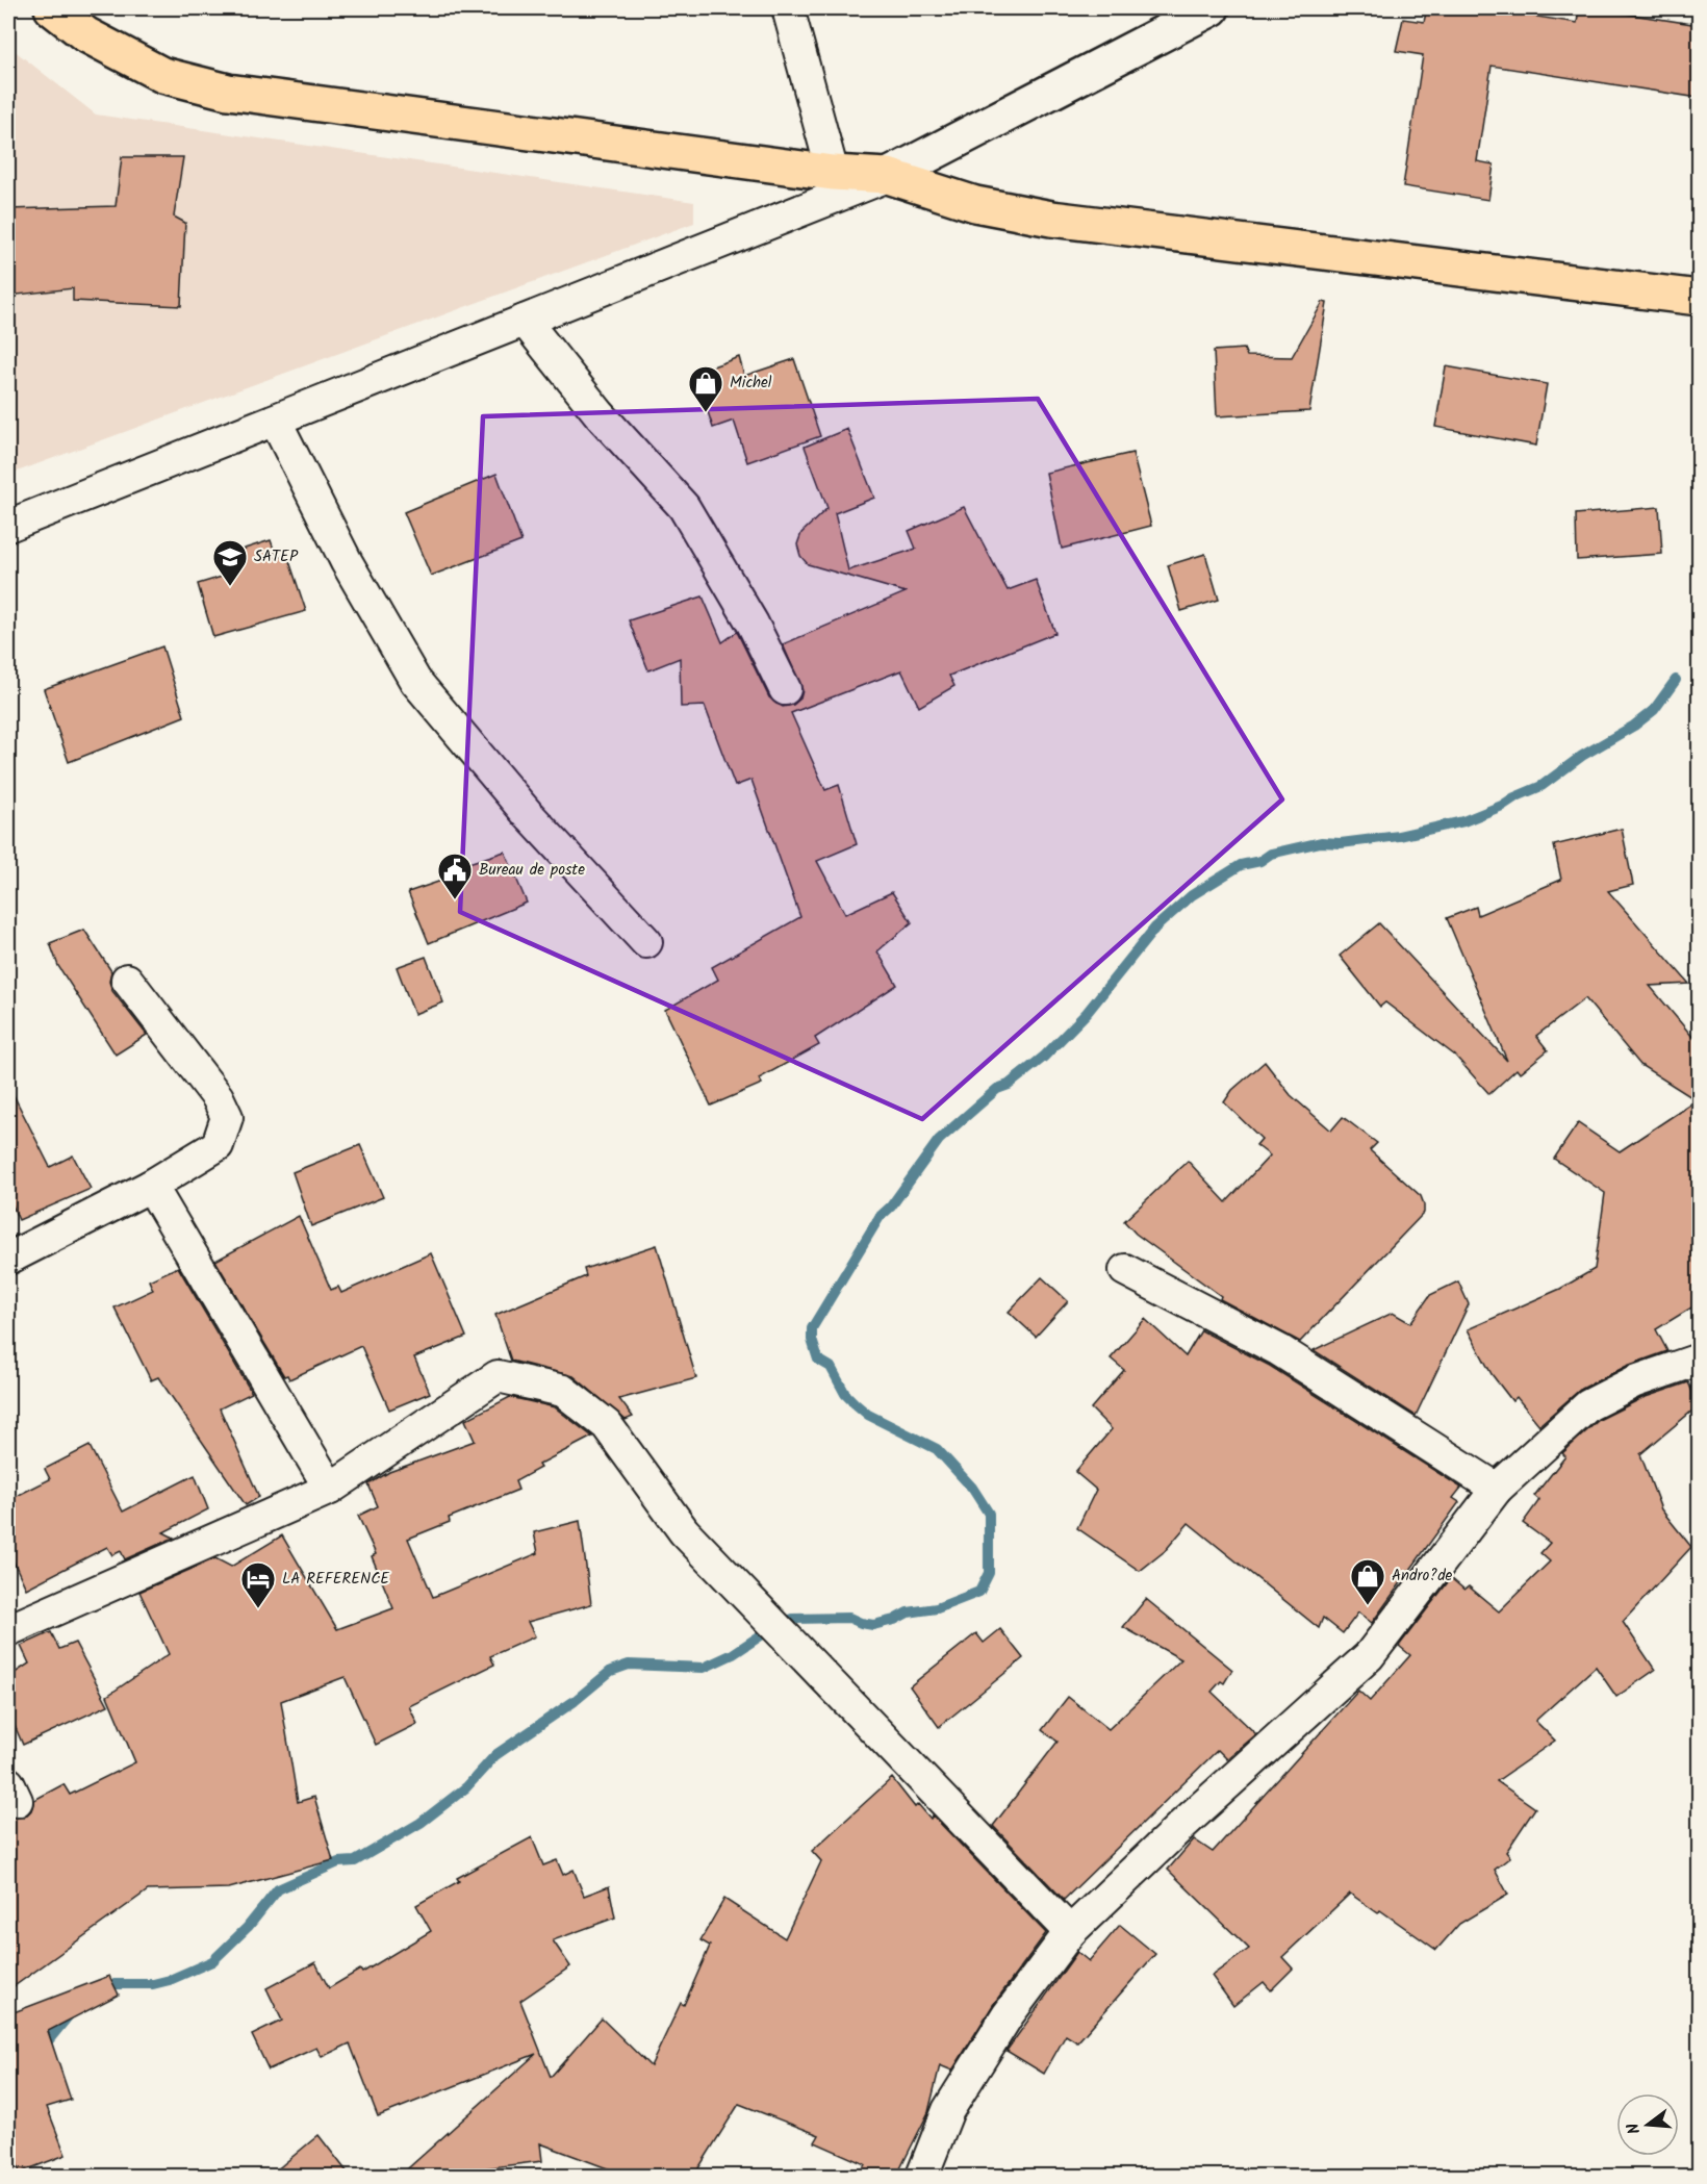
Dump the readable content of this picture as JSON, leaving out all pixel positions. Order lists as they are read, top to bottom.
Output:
{
  "places": {
    "shop": ["Michel", "Andro?de"],
    "school or university": ["SATEP"],
    "public building": ["Bureau de poste"],
    "hotel": ["LA REFERENCE"]
  },
  "north": "left"
}
